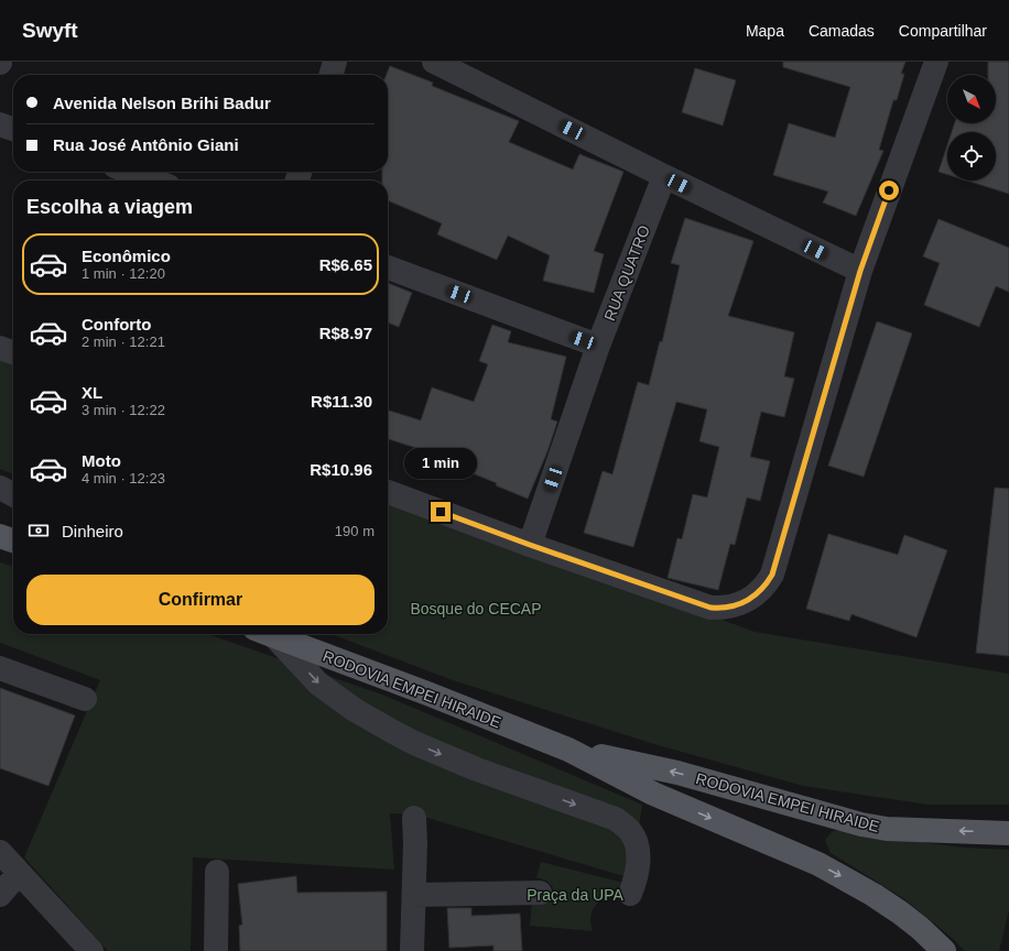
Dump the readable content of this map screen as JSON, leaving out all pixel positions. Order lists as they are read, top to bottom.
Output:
{
  "streets": {
    "main road": ["RODOVIA EMPEI HIRAIDE"],
    "street": ["RUA QUATRO"]
  },
  "parks": ["Bosque do CECAP", "Praça da UPA"],
  "north": "bottom right",
  "page": {
    "header": "Swyft",
    "nav": ["Mapa", "Camadas", "Compartilhar"],
    "banner": ["Avenida Nelson Brihi Badur", "Rua José Antônio Giani"],
    "heading": "Escolha a viagem",
    "list": [
      {
        "name": "Econômico",
        "note": "1 min · 12:20",
        "value": "R$6.65"
      },
      {
        "name": "Conforto",
        "note": "2 min · 12:21",
        "value": "R$8.97"
      },
      {
        "name": "XL",
        "note": "3 min · 12:22",
        "value": "R$11.30"
      },
      {
        "name": "Moto",
        "note": "4 min · 12:23",
        "value": "R$10.96"
      }
    ],
    "bubble": "1 min",
    "pay": ["Dinheiro", "190 m"],
    "buttons": "Confirmar"
  }
}
